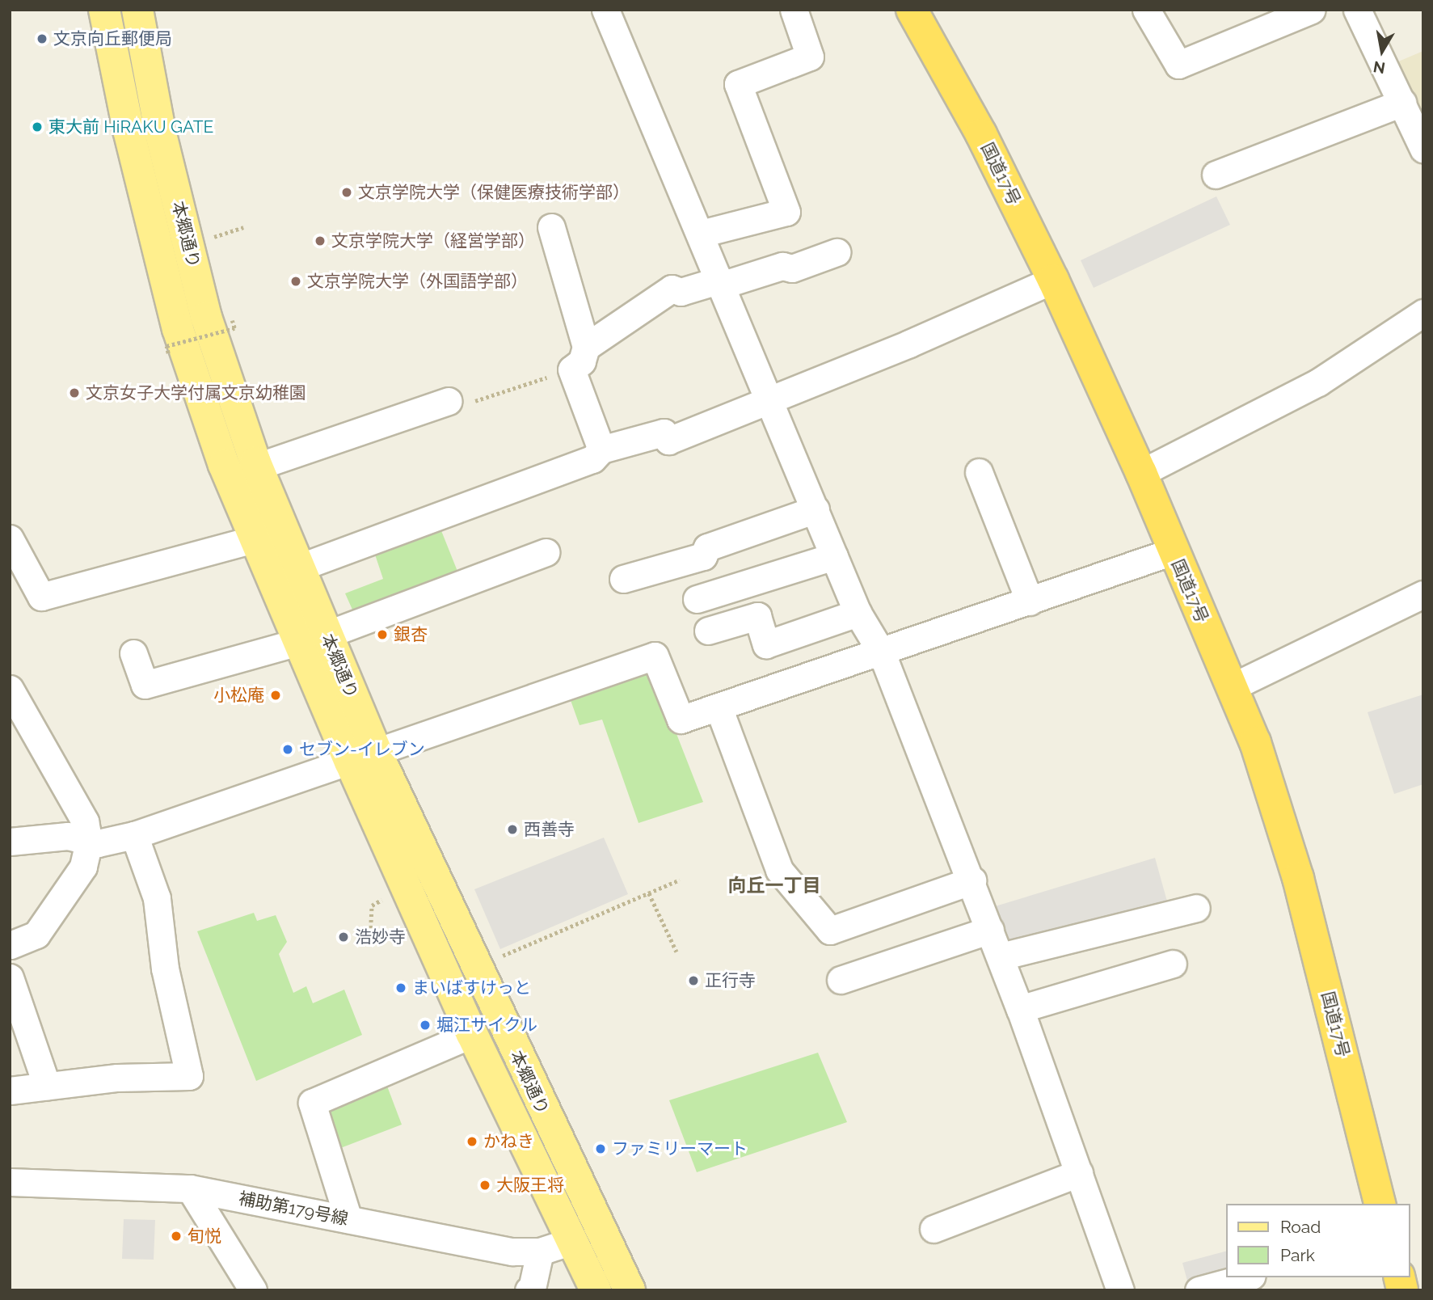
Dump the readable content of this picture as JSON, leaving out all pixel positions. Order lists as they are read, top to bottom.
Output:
{
  "streets": {
    "highway": ["国道17号"],
    "main road": ["本郷通り"],
    "street": ["補助第179号線"]
  },
  "crossings": [
    ["本郷通り", "補助第179号線"]
  ],
  "districts": ["向丘一丁目"],
  "places": [
    "文京向丘郵便局",
    "東大前 HiRAKU GATE",
    "文京学院大学（保健医療技術学部）",
    "文京学院大学（経営学部）",
    "文京学院大学（外国語学部）",
    "文京女子大学付属文京幼稚園",
    "銀杏",
    "小松庵",
    "セブン-イレブン",
    "西善寺",
    "浩妙寺",
    "正行寺",
    "まいばすけっと",
    "堀江サイクル",
    "かねき",
    "ファミリーマート",
    "大阪王将",
    "旬悦"
  ],
  "legend": ["Road", "Park"],
  "north": "bottom"
}
